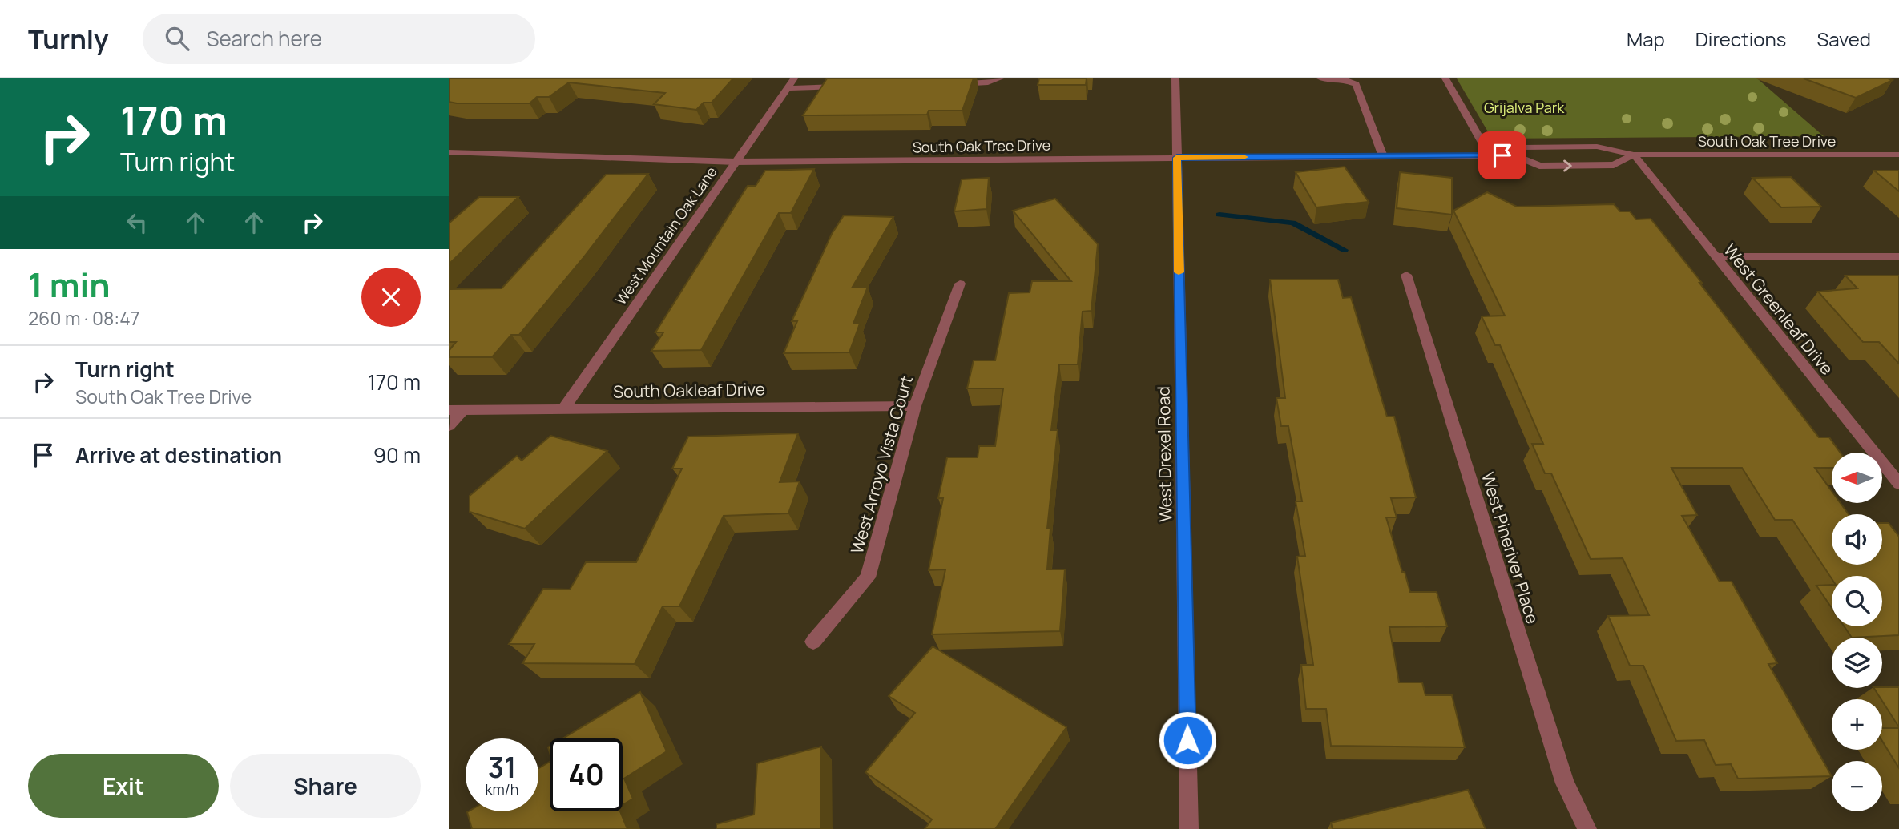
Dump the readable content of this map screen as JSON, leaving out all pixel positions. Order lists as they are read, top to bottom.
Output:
{
  "streets": {
    "street": [
      "South Oak Tree Drive",
      "West Mountain Oak Lane",
      "West Greenleaf Drive",
      "South Oakleaf Drive",
      "West Drexel Road",
      "West Arroyo Vista Court",
      "West Pineriver Place"
    ]
  },
  "crossings": [
    ["South Oak Tree Drive", "West Mountain Oak Lane"],
    ["South Oak Tree Drive", "West Greenleaf Drive"],
    ["South Oak Tree Drive", "West Drexel Road"],
    ["West Mountain Oak Lane", "South Oakleaf Drive"],
    ["South Oakleaf Drive", "West Arroyo Vista Court"]
  ],
  "parks": ["Grijalva Park"],
  "north": "left",
  "page": {
    "header": "Turnly",
    "search": "Search here",
    "nav": ["Map", "Directions", "Saved"],
    "turn": ["170 m", "Turn right"],
    "heading": ["1 min", "260 m · 08:47"],
    "list": [
      {
        "name": "Turn right",
        "note": "South Oak Tree Drive",
        "value": "170 m"
      },
      {
        "name": "Arrive at destination",
        "value": "90 m"
      }
    ],
    "map_buttons": ["+", "−"],
    "speed": "31 km/h",
    "limit": "40",
    "buttons": ["Exit", "Share"]
  }
}
